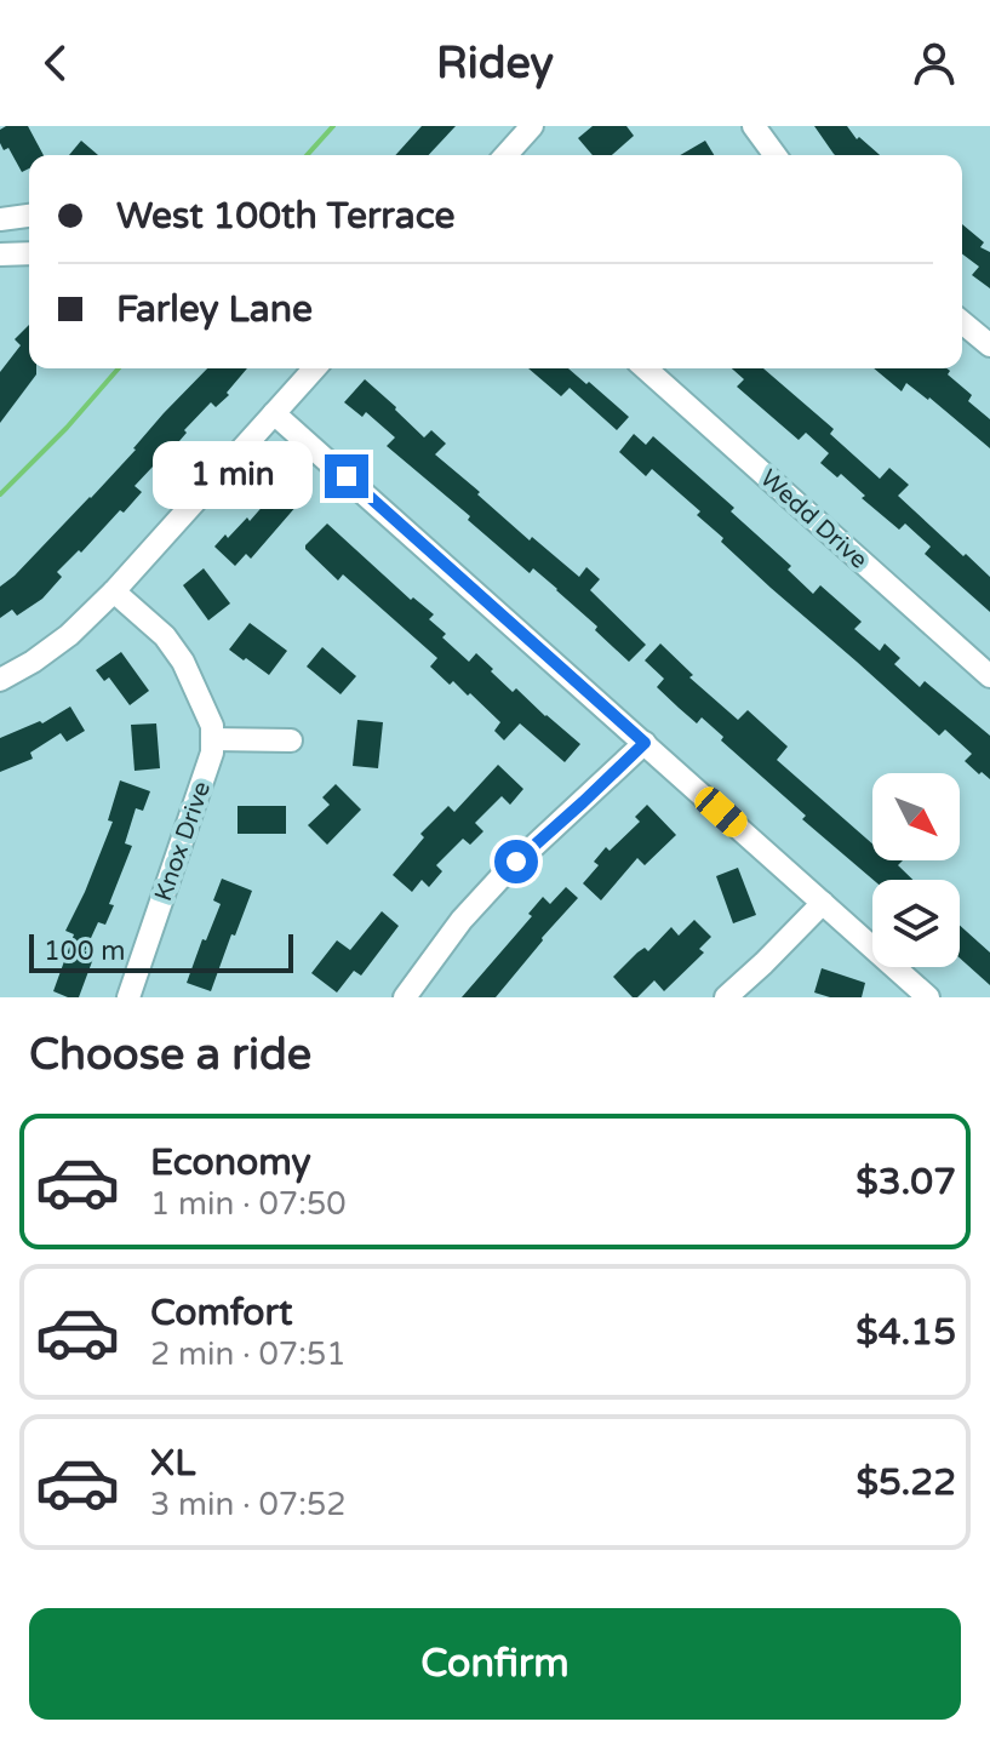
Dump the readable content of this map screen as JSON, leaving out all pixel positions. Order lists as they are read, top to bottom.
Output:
{
  "streets": {
    "street": ["Wedd Drive", "Knox Drive"]
  },
  "scale_bar": "100 m",
  "north": "bottom right",
  "page": {
    "header": "Ridey",
    "banner": ["West 100th Terrace", "Farley Lane"],
    "bubble": "1 min",
    "scale": "100 m",
    "heading": "Choose a ride",
    "list": [
      {
        "name": "Economy",
        "note": "1 min · 07:50",
        "value": "$3.07"
      },
      {
        "name": "Comfort",
        "note": "2 min · 07:51",
        "value": "$4.15"
      },
      {
        "name": "XL",
        "note": "3 min · 07:52",
        "value": "$5.22"
      }
    ],
    "buttons": "Confirm"
  }
}
